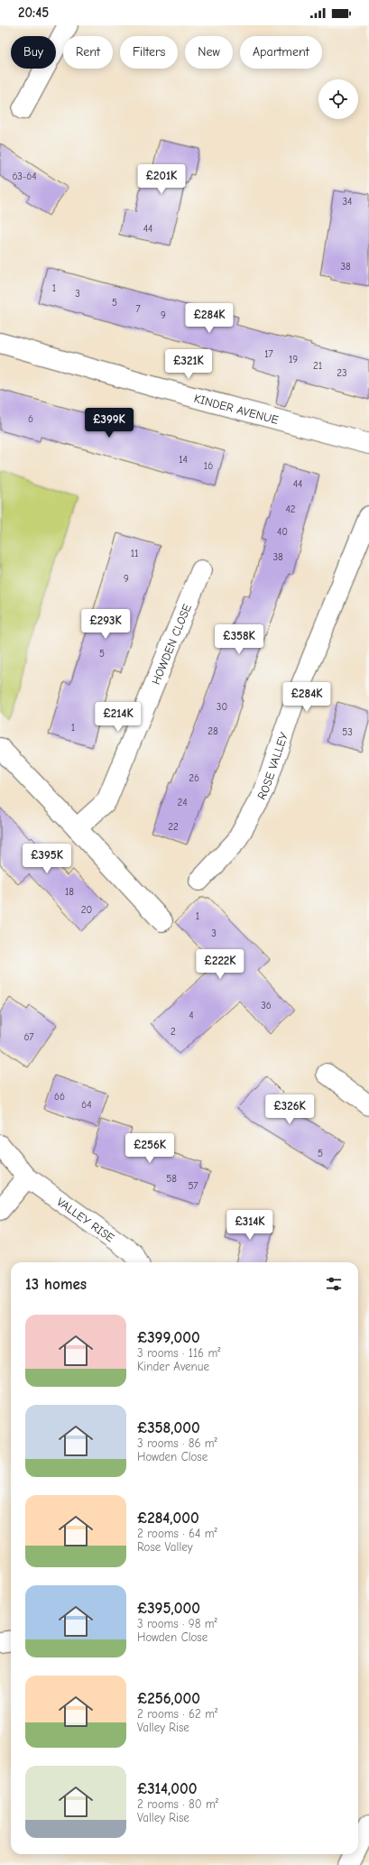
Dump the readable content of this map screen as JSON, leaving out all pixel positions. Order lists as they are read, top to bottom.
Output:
{
  "streets": {
    "street": [
      "KINDER AVENUE",
      "HOWDEN CLOSE",
      "ROSE VALLEY",
      "VALLEY RISE"
    ]
  },
  "house_numbers": [
    "63-64",
    "34",
    "44",
    "38",
    "1",
    "3",
    "5",
    "7",
    "9",
    "17",
    "19",
    "21",
    "23",
    "6",
    "14",
    "16",
    "44",
    "42",
    "40",
    "11",
    "38",
    "9",
    "5",
    "30",
    "1",
    "28",
    "53",
    "26",
    "24",
    "22",
    "18",
    "20",
    "1",
    "3",
    "36",
    "4",
    "2",
    "67",
    "66",
    "64",
    "5",
    "58",
    "57"
  ],
  "page": {
    "status": "20:45",
    "chip": [
      "Buy",
      "Rent",
      "Filters",
      "New",
      "Apartment"
    ],
    "price": [
      "£201K",
      "£284K",
      "£321K",
      "£399K",
      "£293K",
      "£358K",
      "£284K",
      "£214K",
      "£395K",
      "£222K",
      "£326K",
      "£256K",
      "£314K"
    ],
    "heading": "13 homes",
    "list": [
      {
        "name": "£399,000",
        "note": "3 rooms · 116 m² · Kinder Avenue"
      },
      {
        "name": "£358,000",
        "note": "3 rooms · 86 m² · Howden Close"
      },
      {
        "name": "£284,000",
        "note": "2 rooms · 64 m² · Rose Valley"
      },
      {
        "name": "£395,000",
        "note": "3 rooms · 98 m² · Howden Close"
      },
      {
        "name": "£256,000",
        "note": "2 rooms · 62 m² · Valley Rise"
      },
      {
        "name": "£314,000",
        "note": "2 rooms · 80 m² · Valley Rise"
      }
    ]
  }
}
